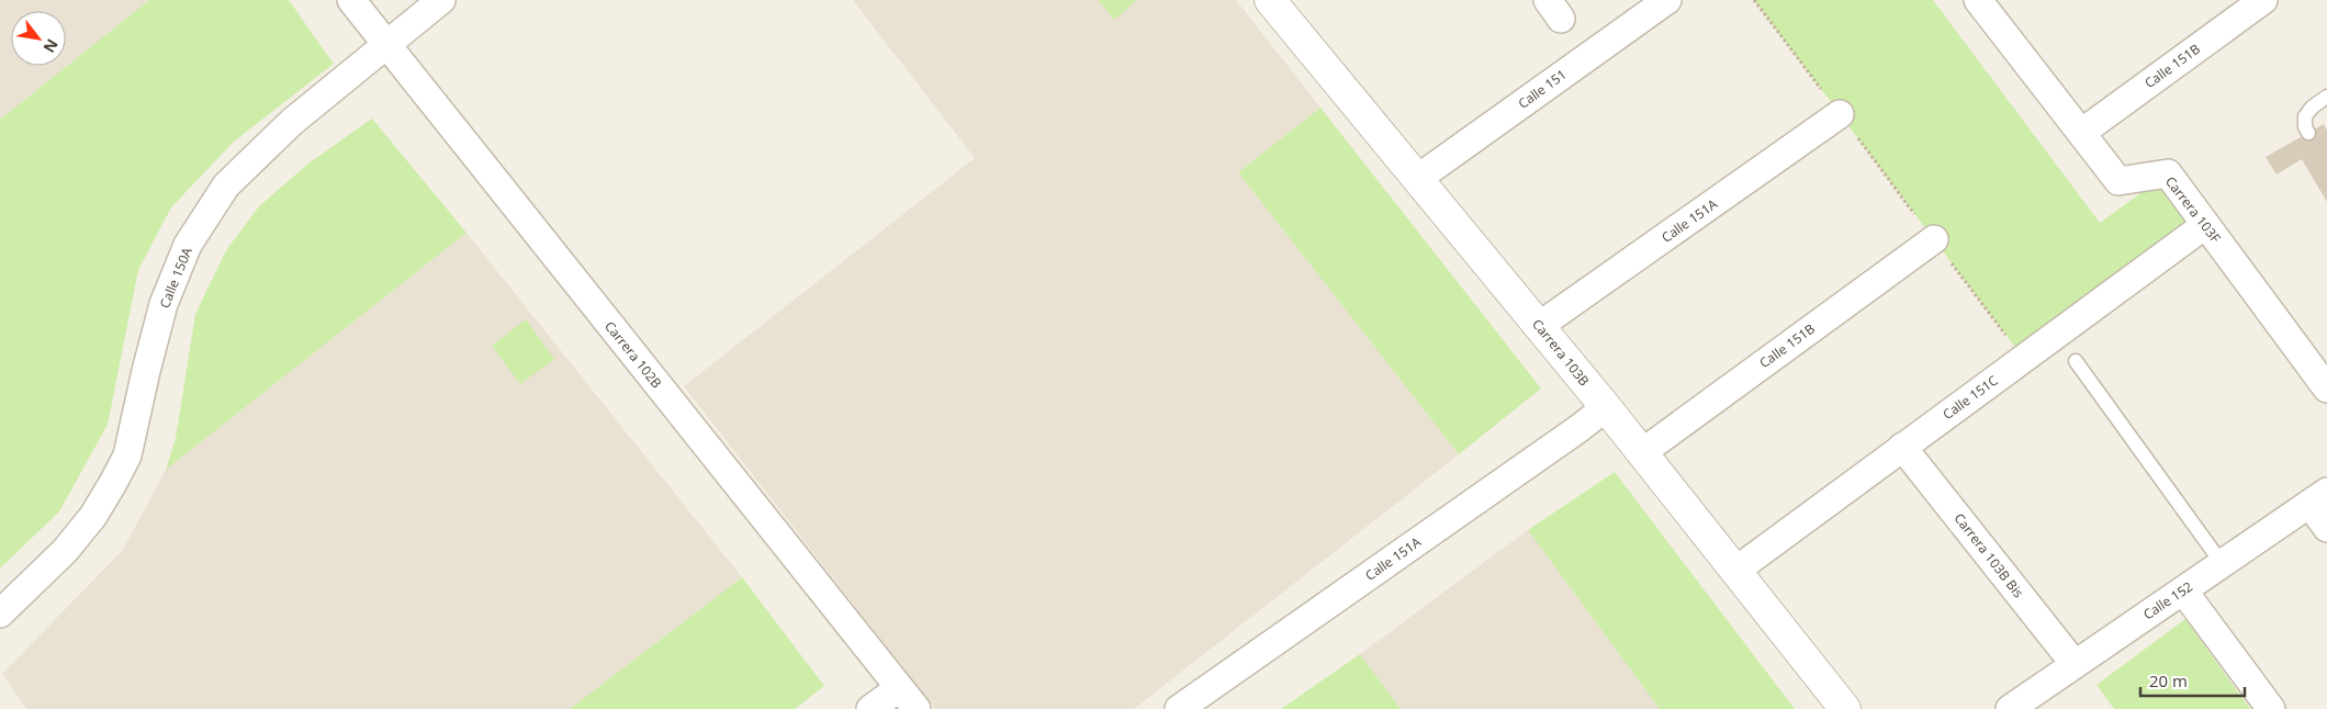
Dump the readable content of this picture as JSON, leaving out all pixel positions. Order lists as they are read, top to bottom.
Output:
{
  "streets": {
    "street": [
      "Calle 151B",
      "Calle 151",
      "Carrera 103F",
      "Calle 151A",
      "Calle 150A",
      "Carrera 103B",
      "Carrera 102B",
      "Calle 151C",
      "Carrera 103B Bis",
      "Calle 152"
    ]
  },
  "crossings": [
    ["Calle 151B", "Carrera 103F"],
    ["Calle 151B", "Carrera 103B"],
    ["Calle 151", "Carrera 103B"],
    ["Carrera 103F", "Calle 151C"],
    ["Calle 151A", "Carrera 103B"],
    ["Calle 150A", "Carrera 102B"],
    ["Carrera 103B", "Calle 151C"],
    ["Calle 151C", "Carrera 103B Bis"],
    ["Carrera 103B Bis", "Calle 152"]
  ],
  "scale_bar": "20 m",
  "north": "bottom right"
}
